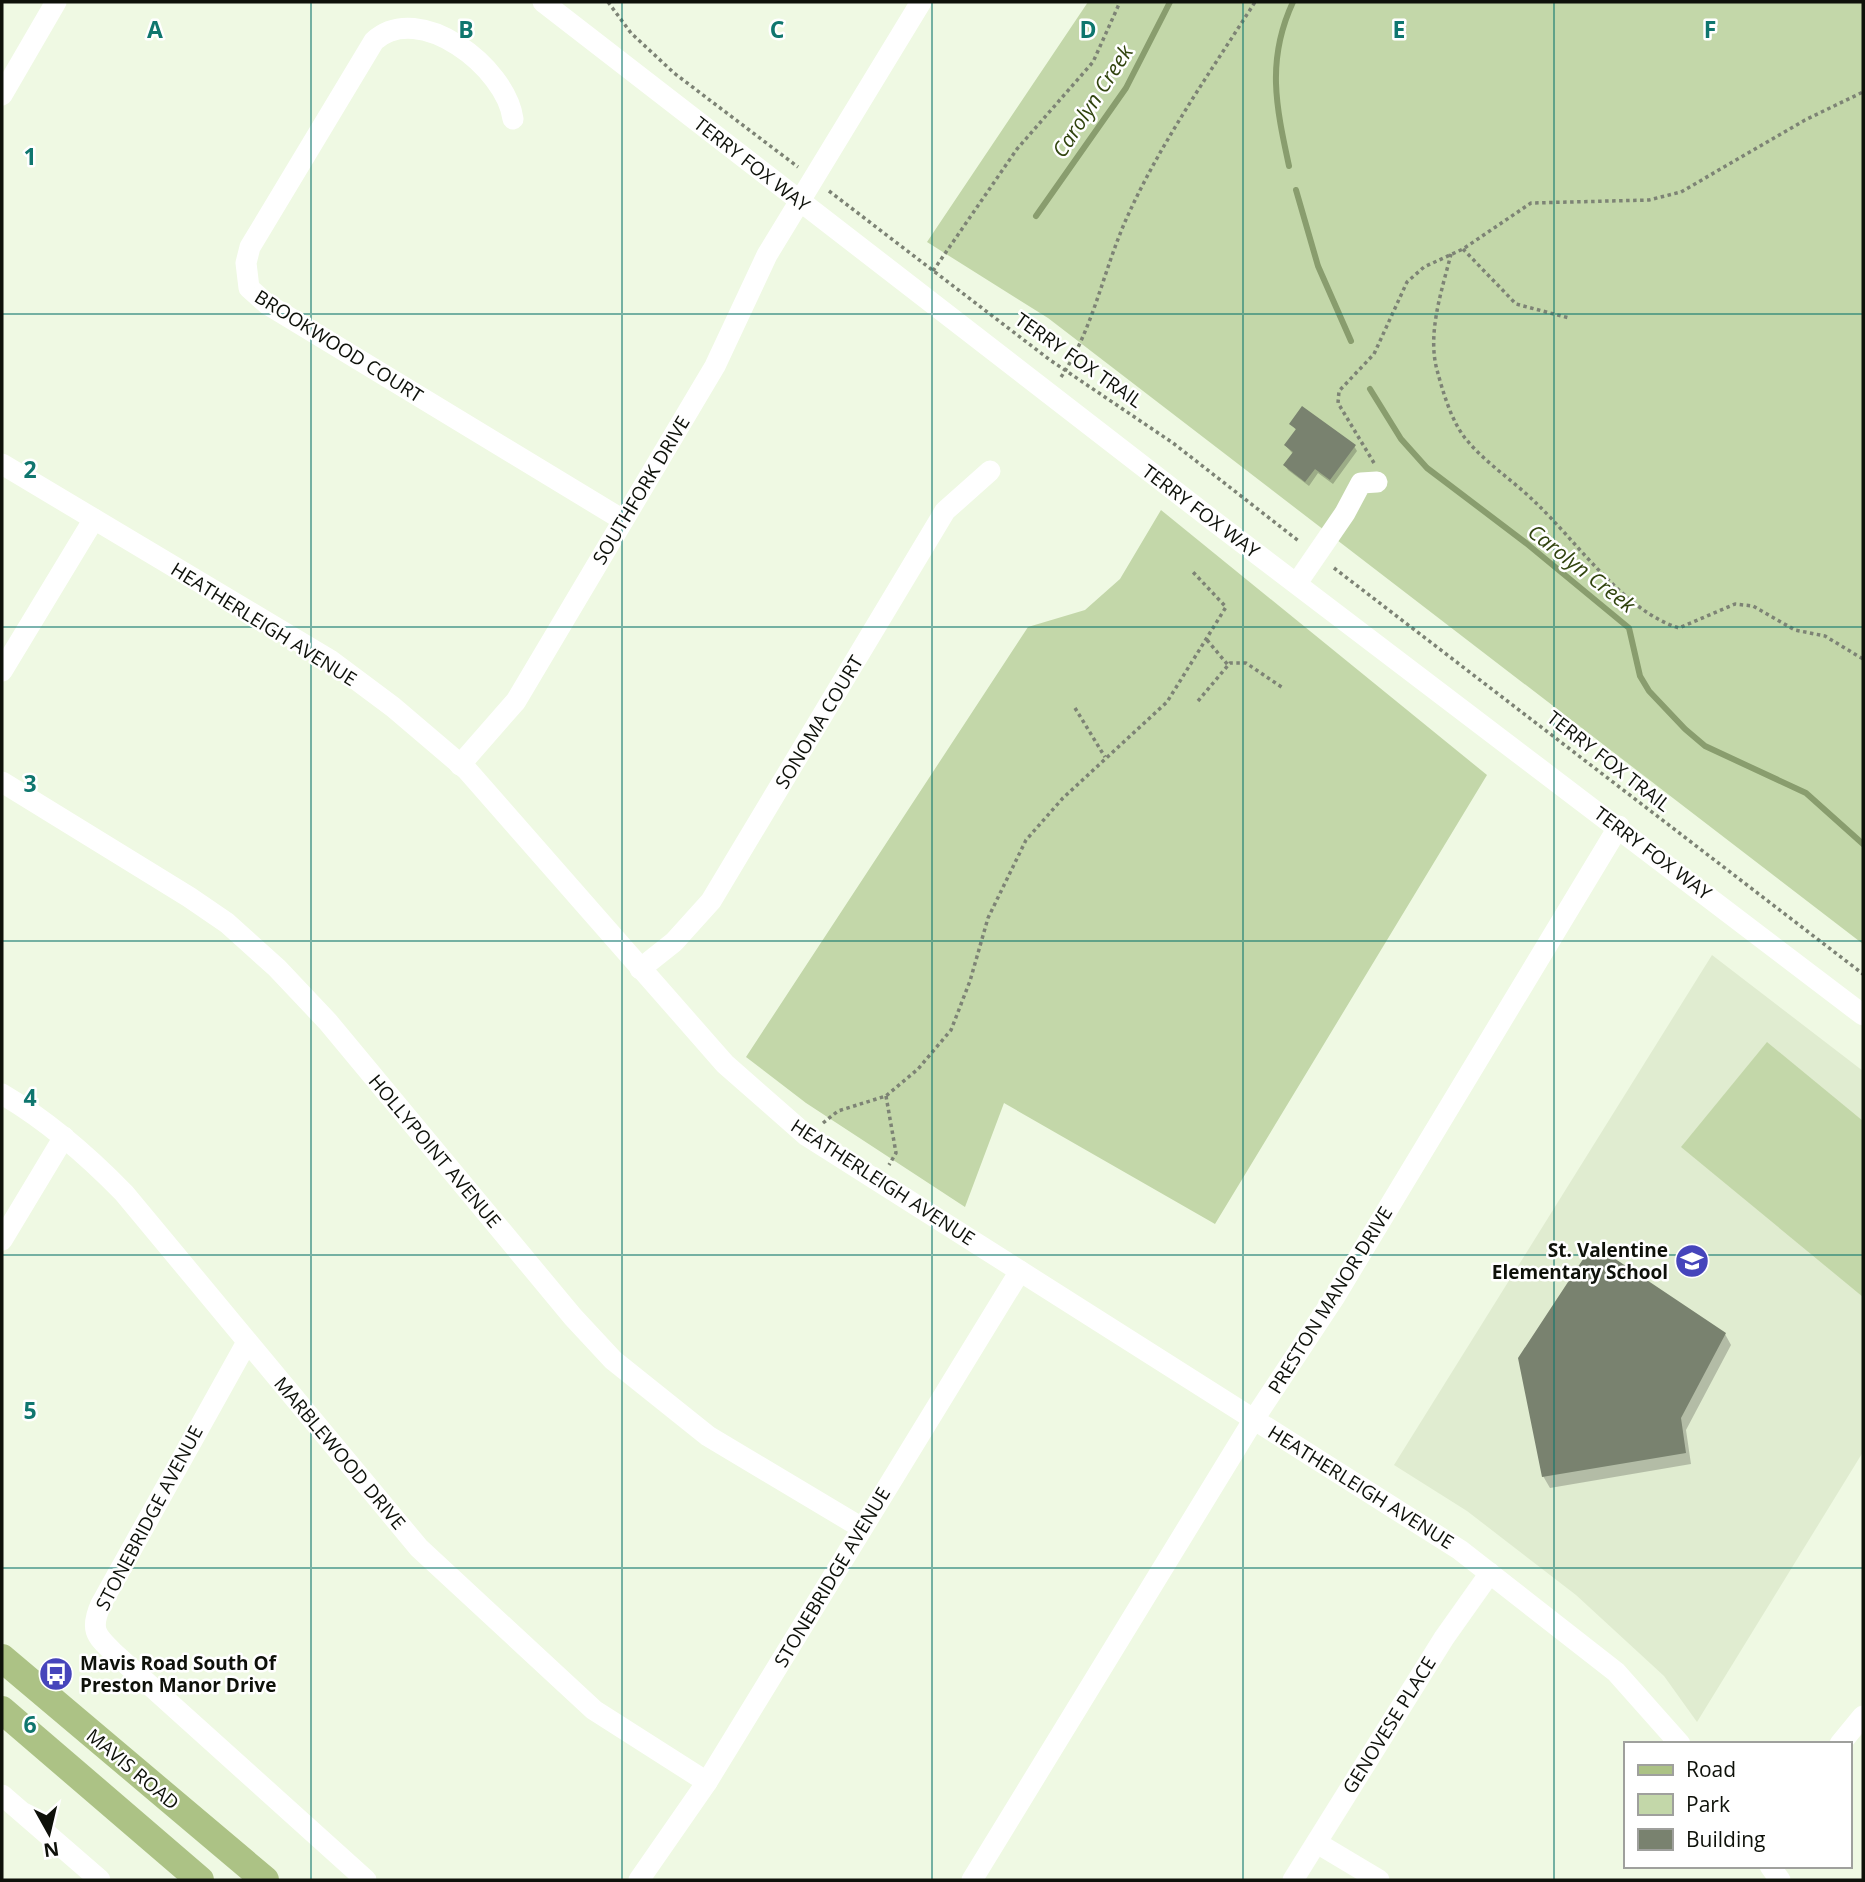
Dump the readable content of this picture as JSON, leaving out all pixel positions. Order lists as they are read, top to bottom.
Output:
{
  "streets": {
    "main road": ["MAVIS ROAD"],
    "street": [
      "TERRY FOX WAY",
      "BROOKWOOD COURT",
      "SOUTHFORK DRIVE",
      "HEATHERLEIGH AVENUE",
      "SONOMA COURT",
      "HOLLYPOINT AVENUE",
      "PRESTON MANOR DRIVE",
      "MARBLEWOOD DRIVE",
      "STONEBRIDGE AVENUE",
      "GENOVESE PLACE"
    ],
    "path": ["TERRY FOX TRAIL"]
  },
  "crossings": [
    ["TERRY FOX WAY", "SOUTHFORK DRIVE"],
    ["TERRY FOX WAY", "PRESTON MANOR DRIVE"],
    ["BROOKWOOD COURT", "SOUTHFORK DRIVE"],
    ["SOUTHFORK DRIVE", "HEATHERLEIGH AVENUE"],
    ["HEATHERLEIGH AVENUE", "SONOMA COURT"],
    ["HEATHERLEIGH AVENUE", "PRESTON MANOR DRIVE"],
    ["HEATHERLEIGH AVENUE", "STONEBRIDGE AVENUE"],
    ["HEATHERLEIGH AVENUE", "GENOVESE PLACE"],
    ["HOLLYPOINT AVENUE", "STONEBRIDGE AVENUE"],
    ["MARBLEWOOD DRIVE", "STONEBRIDGE AVENUE"]
  ],
  "water": ["Carolyn Creek"],
  "places": {
    "school or university": ["St. Valentine Elementary School"],
    "bus stop": ["Mavis Road South Of Preston Manor Drive"]
  },
  "legend": ["Road", "Park", "Building"],
  "north": "bottom",
  "grid": {
    "columns": [
      "A",
      "B",
      "C",
      "D",
      "E",
      "F"
    ],
    "rows": [
      "1",
      "2",
      "3",
      "4",
      "5",
      "6"
    ]
  }
}
